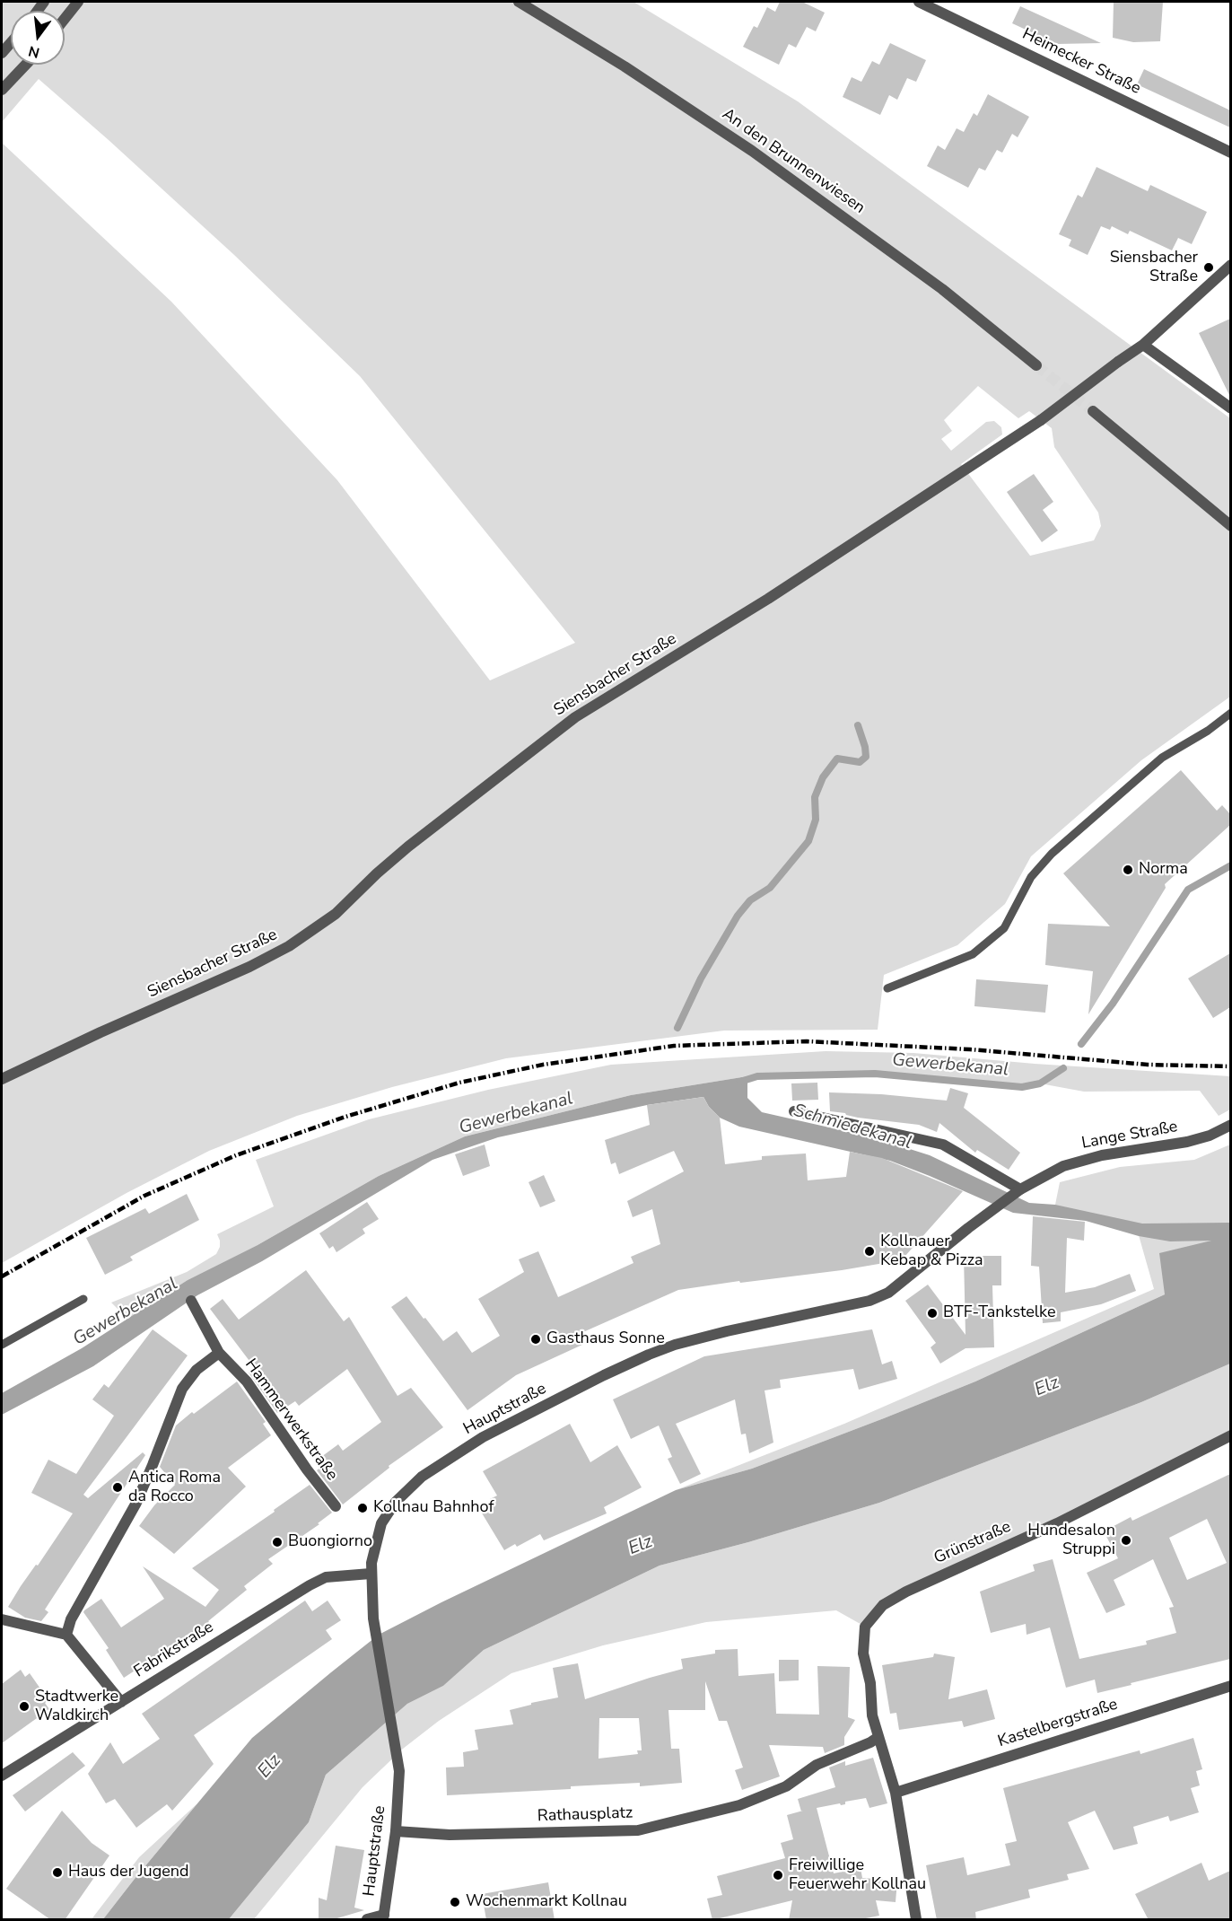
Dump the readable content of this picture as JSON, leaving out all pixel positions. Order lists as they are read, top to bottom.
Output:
{
  "streets": {
    "street": [
      "Heimecker Straße",
      "An den Brunnenwiesen",
      "Siensbacher Straße",
      "Lange Straße",
      "Hauptstraße",
      "Hammerwerkstraße",
      "Grünstraße",
      "Fabrikstraße",
      "Kastelbergstraße",
      "Rathausplatz"
    ]
  },
  "crossings": [
    ["Lange Straße", "Hauptstraße"],
    ["Hauptstraße", "Fabrikstraße"],
    ["Hauptstraße", "Rathausplatz"],
    ["Grünstraße", "Kastelbergstraße"],
    ["Grünstraße", "Rathausplatz"]
  ],
  "water": ["Gewerbekanal", "Schmiedekanal", "Elz"],
  "places": [
    "Siensbacher Straße",
    "Norma",
    "Kollnauer Kebap & Pizza",
    "BTF-Tankstelke",
    "Gasthaus Sonne",
    "Antica Roma da Rocco",
    "Kollnau Bahnhof",
    "Hundesalon Struppi",
    "Buongiorno",
    "Stadtwerke Waldkirch",
    "Haus der Jugend",
    "Freiwillige Feuerwehr Kollnau",
    "Wochenmarkt Kollnau"
  ],
  "north": "bottom"
}
